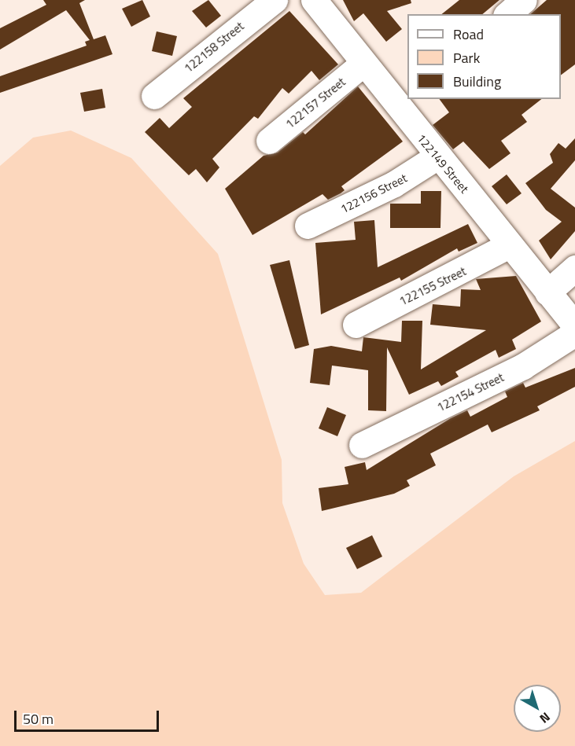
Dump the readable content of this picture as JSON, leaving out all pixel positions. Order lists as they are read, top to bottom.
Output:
{
  "streets": {
    "street": [
      "122158 Street",
      "122157 Street",
      "122149 Street",
      "122156 Street",
      "122155 Street",
      "122154 Street"
    ]
  },
  "crossings": [
    ["122157 Street", "122149 Street"],
    ["122149 Street", "122156 Street"],
    ["122149 Street", "122155 Street"]
  ],
  "legend": ["Road", "Park", "Building"],
  "scale_bar": "50 m",
  "north": "bottom right"
}
